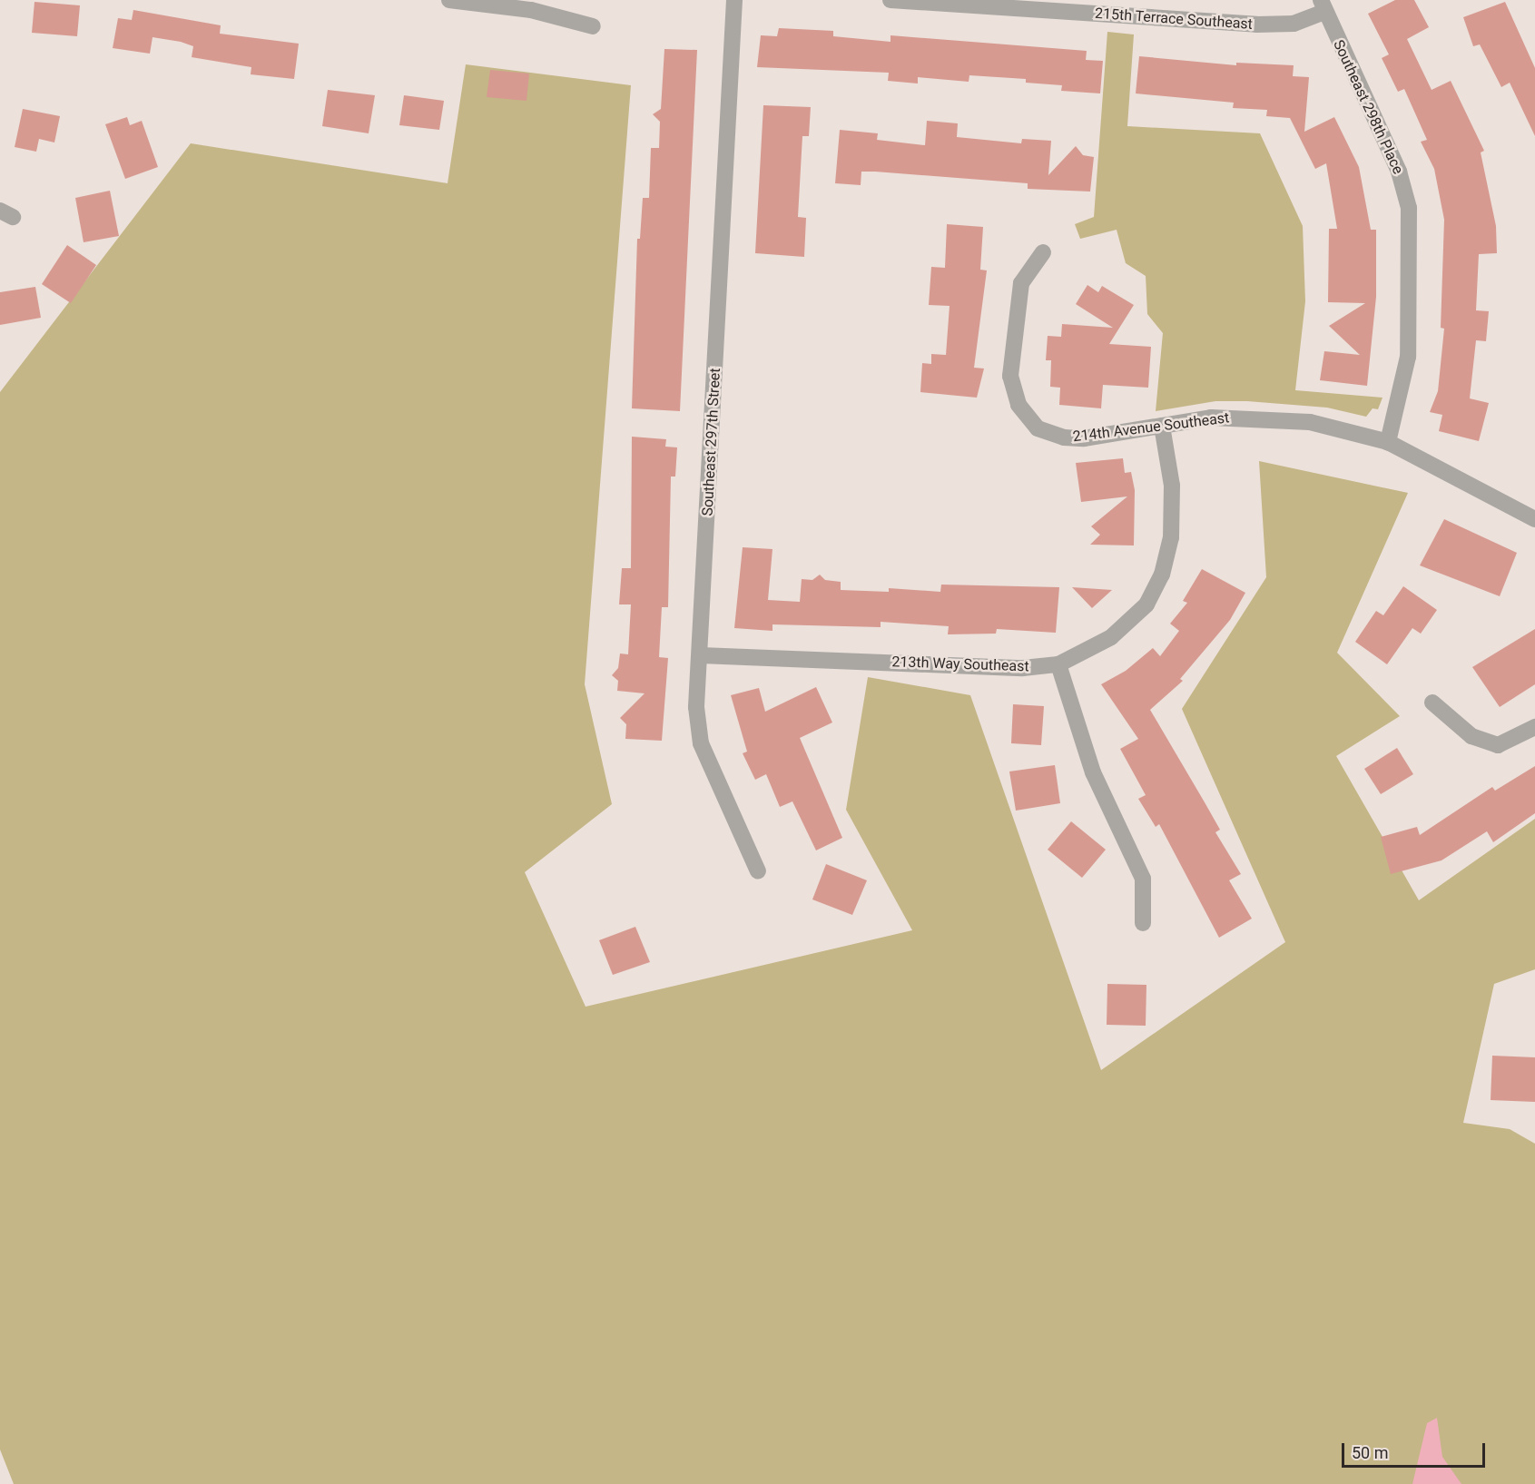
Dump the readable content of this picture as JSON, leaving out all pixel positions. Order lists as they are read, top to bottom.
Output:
{
  "streets": {
    "street": [
      "215th Terrace Southeast",
      "Southeast 298th Place",
      "214th Avenue Southeast",
      "Southeast 297th Street",
      "213th Way Southeast"
    ]
  },
  "crossings": [
    ["215th Terrace Southeast", "Southeast 298th Place"],
    ["Southeast 298th Place", "214th Avenue Southeast"],
    ["214th Avenue Southeast", "213th Way Southeast"],
    ["Southeast 297th Street", "213th Way Southeast"]
  ],
  "scale_bar": "50 m"
}
